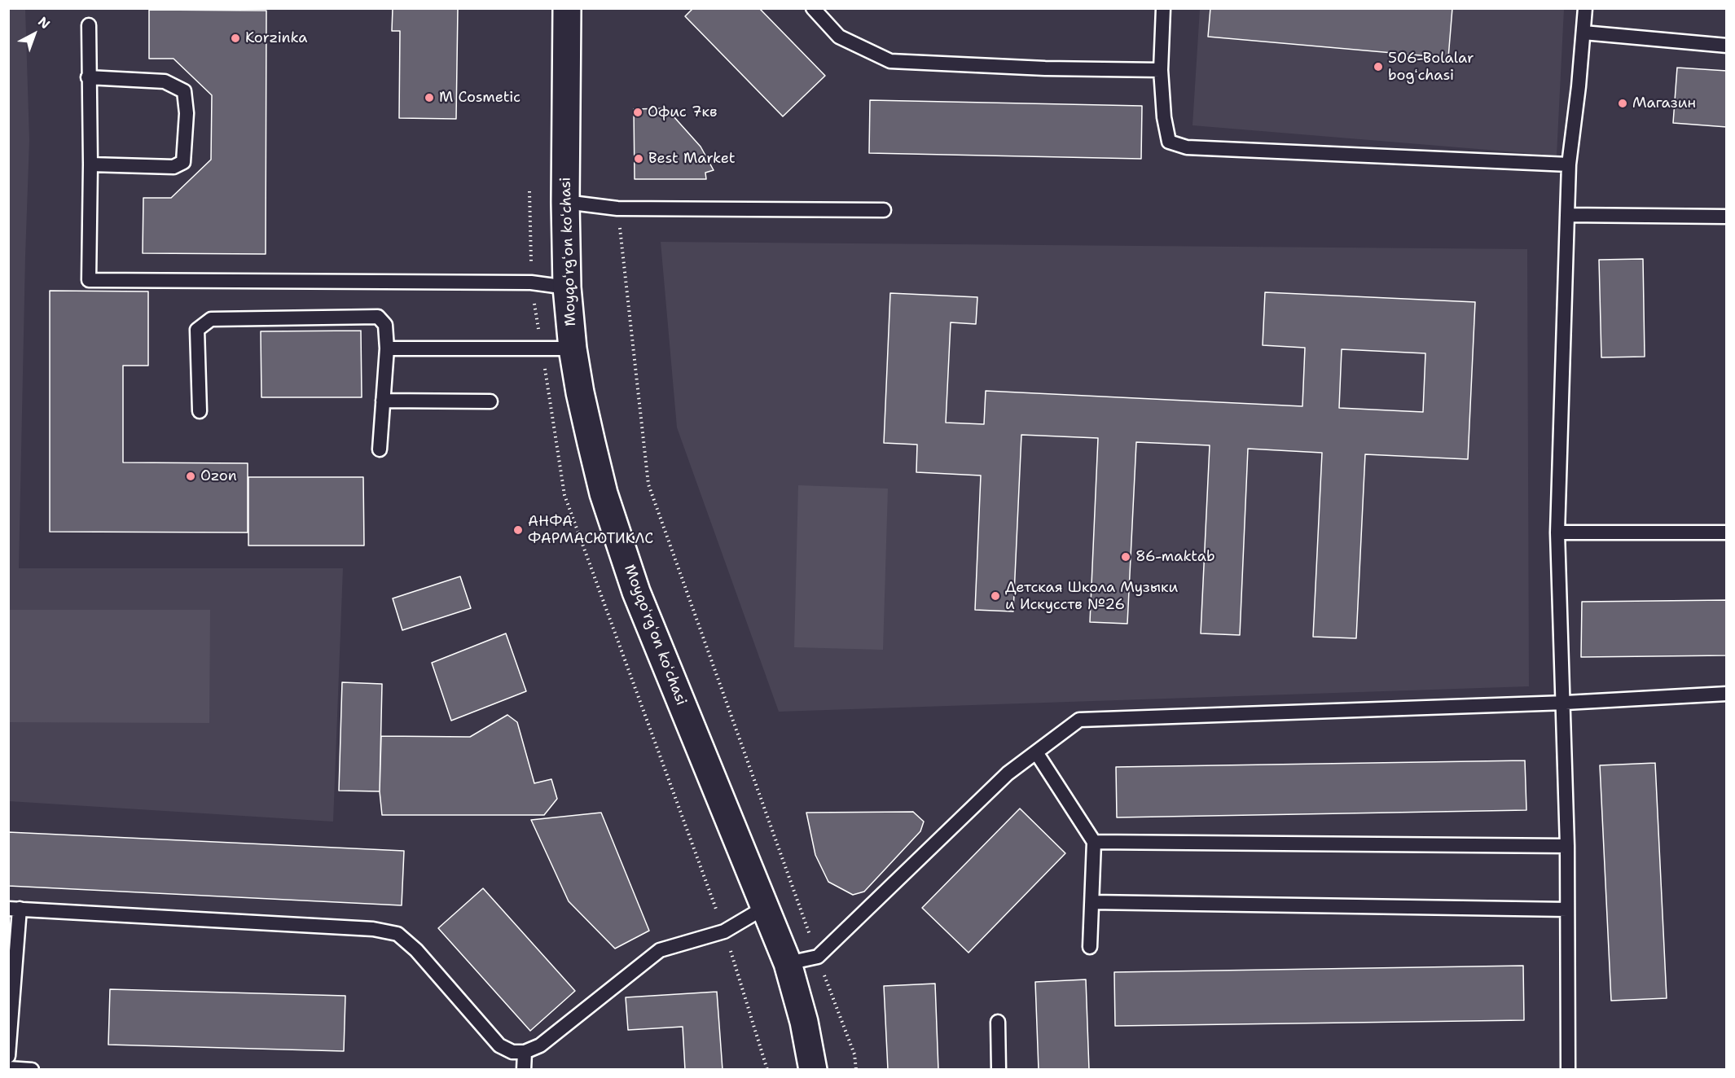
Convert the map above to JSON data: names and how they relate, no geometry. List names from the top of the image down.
{
  "streets": {
    "main road": ["Moyqoʻrgʻon koʻchasi"]
  },
  "places": [
    "Korzinka",
    "506-Bolalar bogʻchasi",
    "M Cosmetic",
    "Магазин",
    "Офис 7кв",
    "Best Market",
    "Ozon",
    "АНФА ФАРМАСЮТИКЛС",
    "86-maktab",
    "Детская Школа Музыки и Искусств №26"
  ],
  "north": "top right"
}
